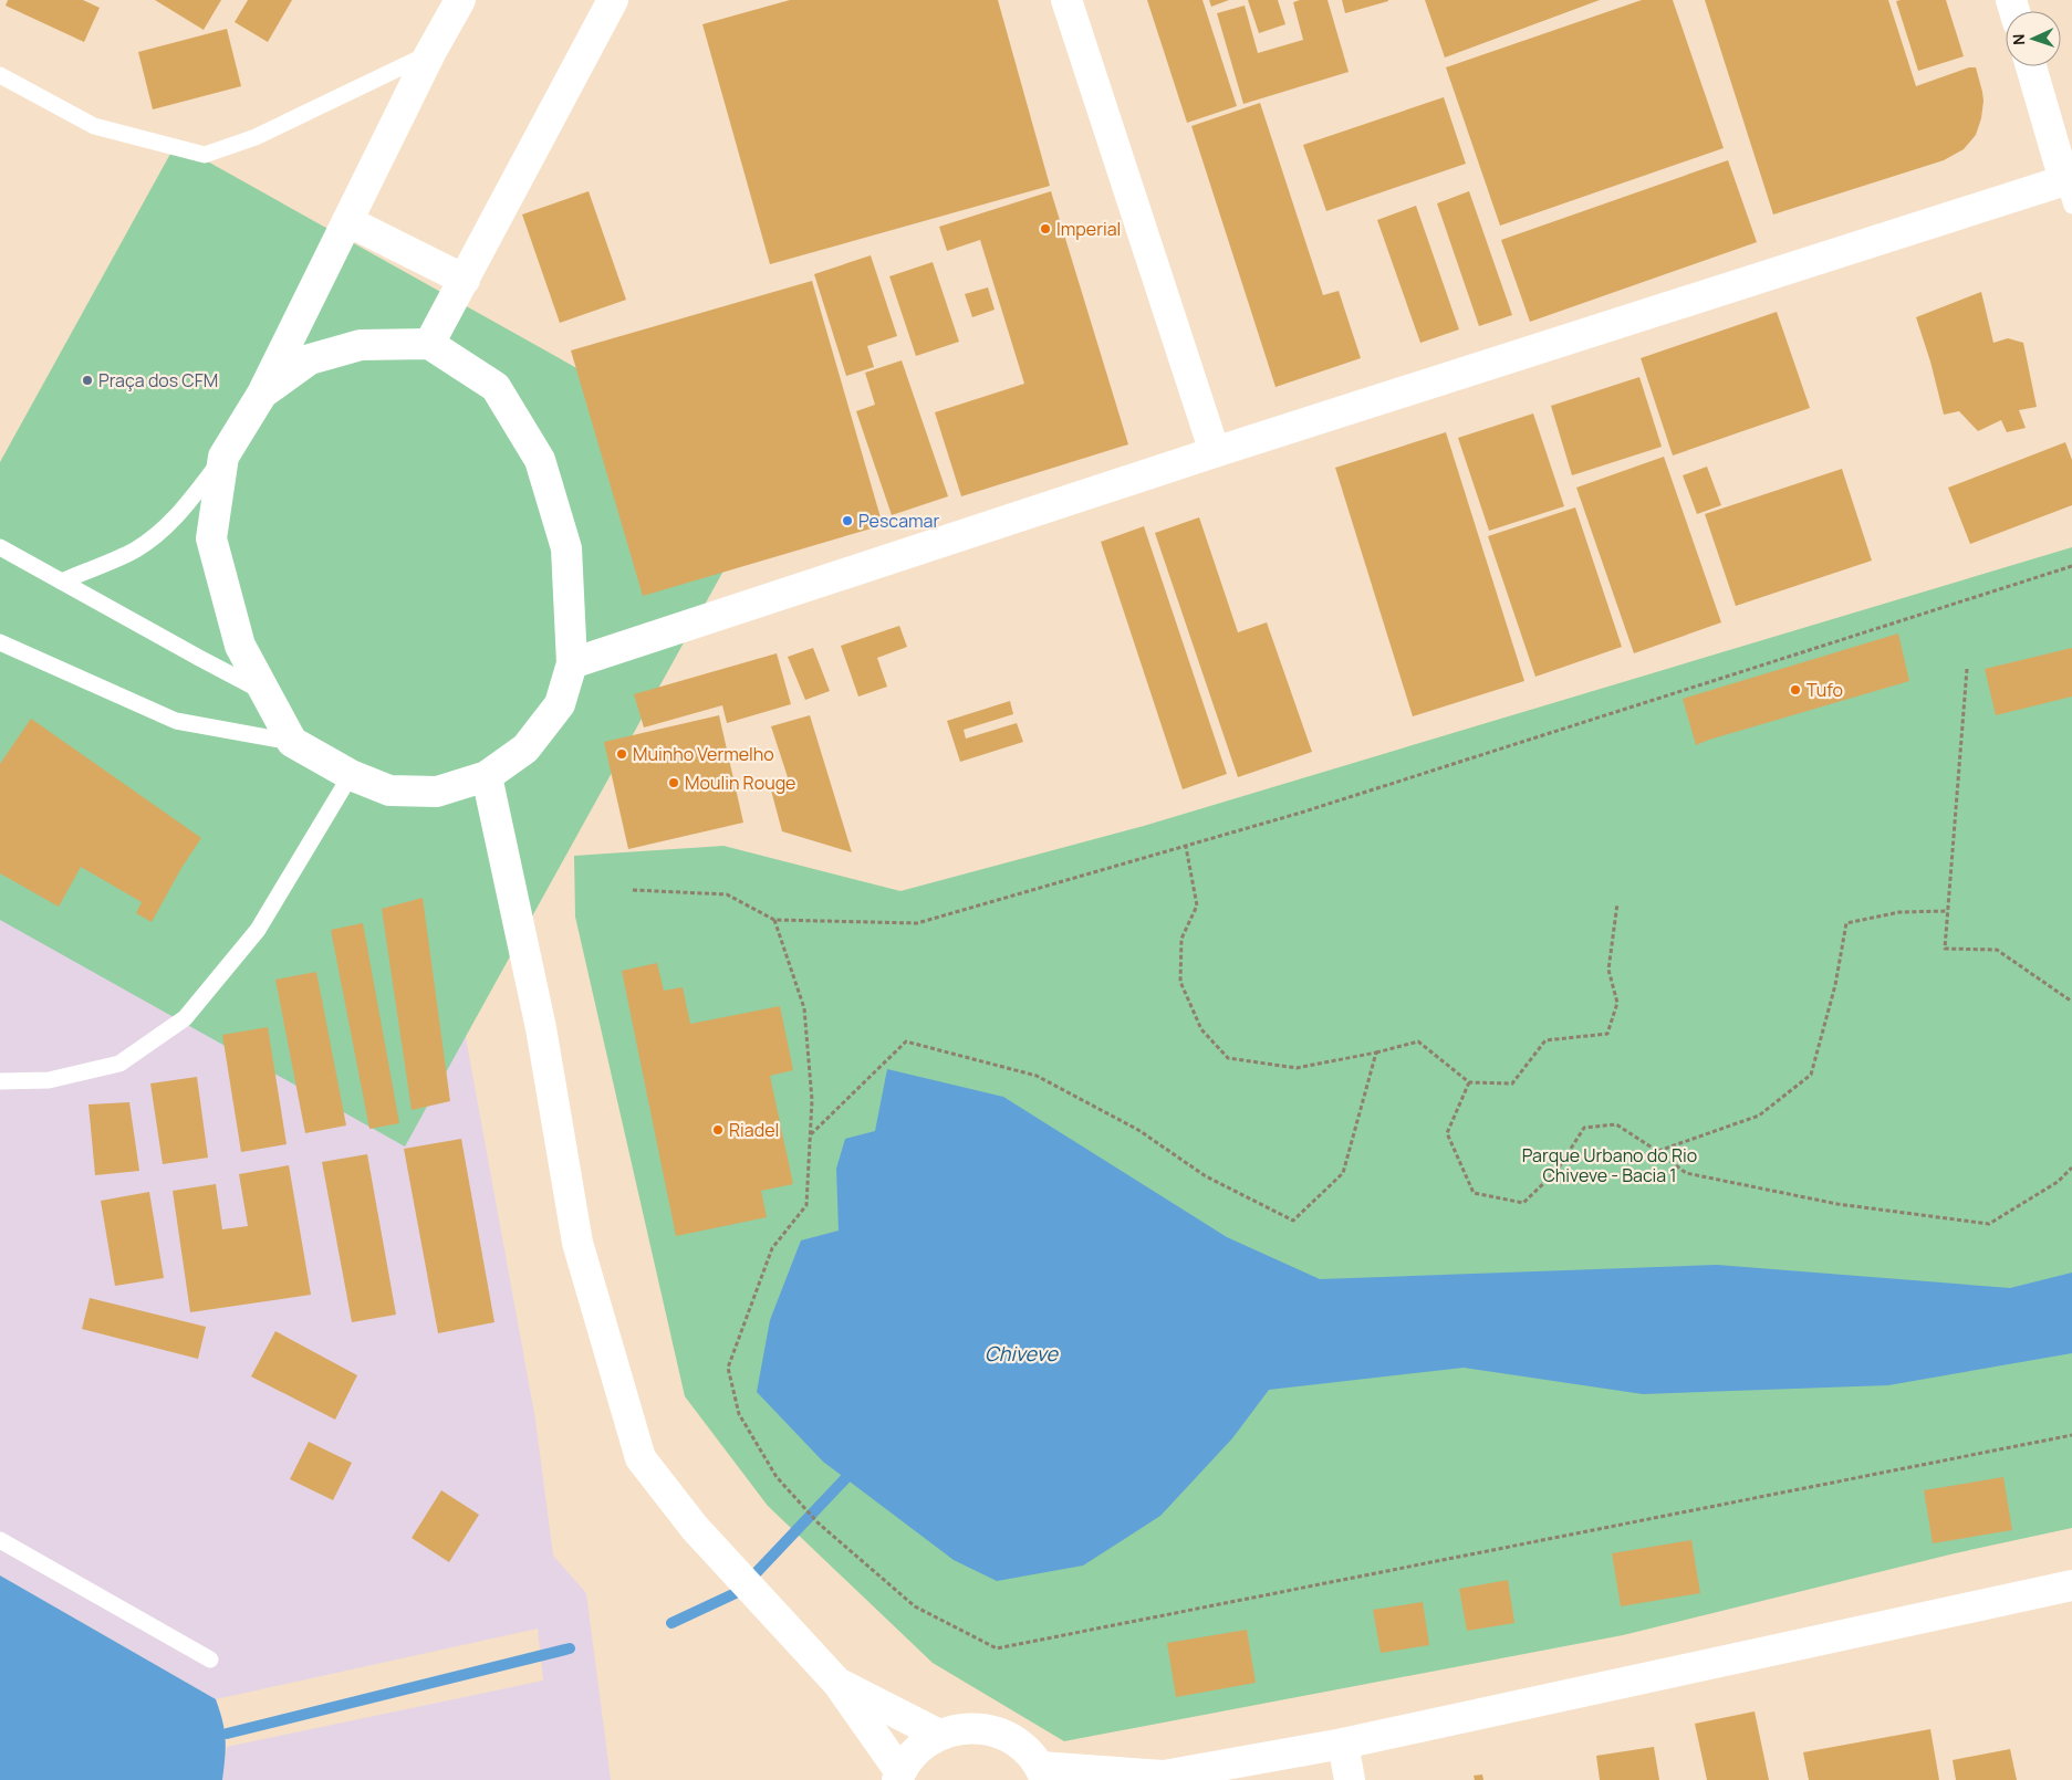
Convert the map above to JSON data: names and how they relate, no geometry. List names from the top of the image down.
{
  "water": ["Chiveve"],
  "parks": ["Parque Urbano do Rio Chiveve - Bacia 1"],
  "places": [
    "Imperial",
    "Praça dos CFM",
    "Pescamar",
    "Tufo",
    "Muinho Vermelho",
    "Moulin Rouge",
    "Riadel"
  ],
  "north": "left"
}
